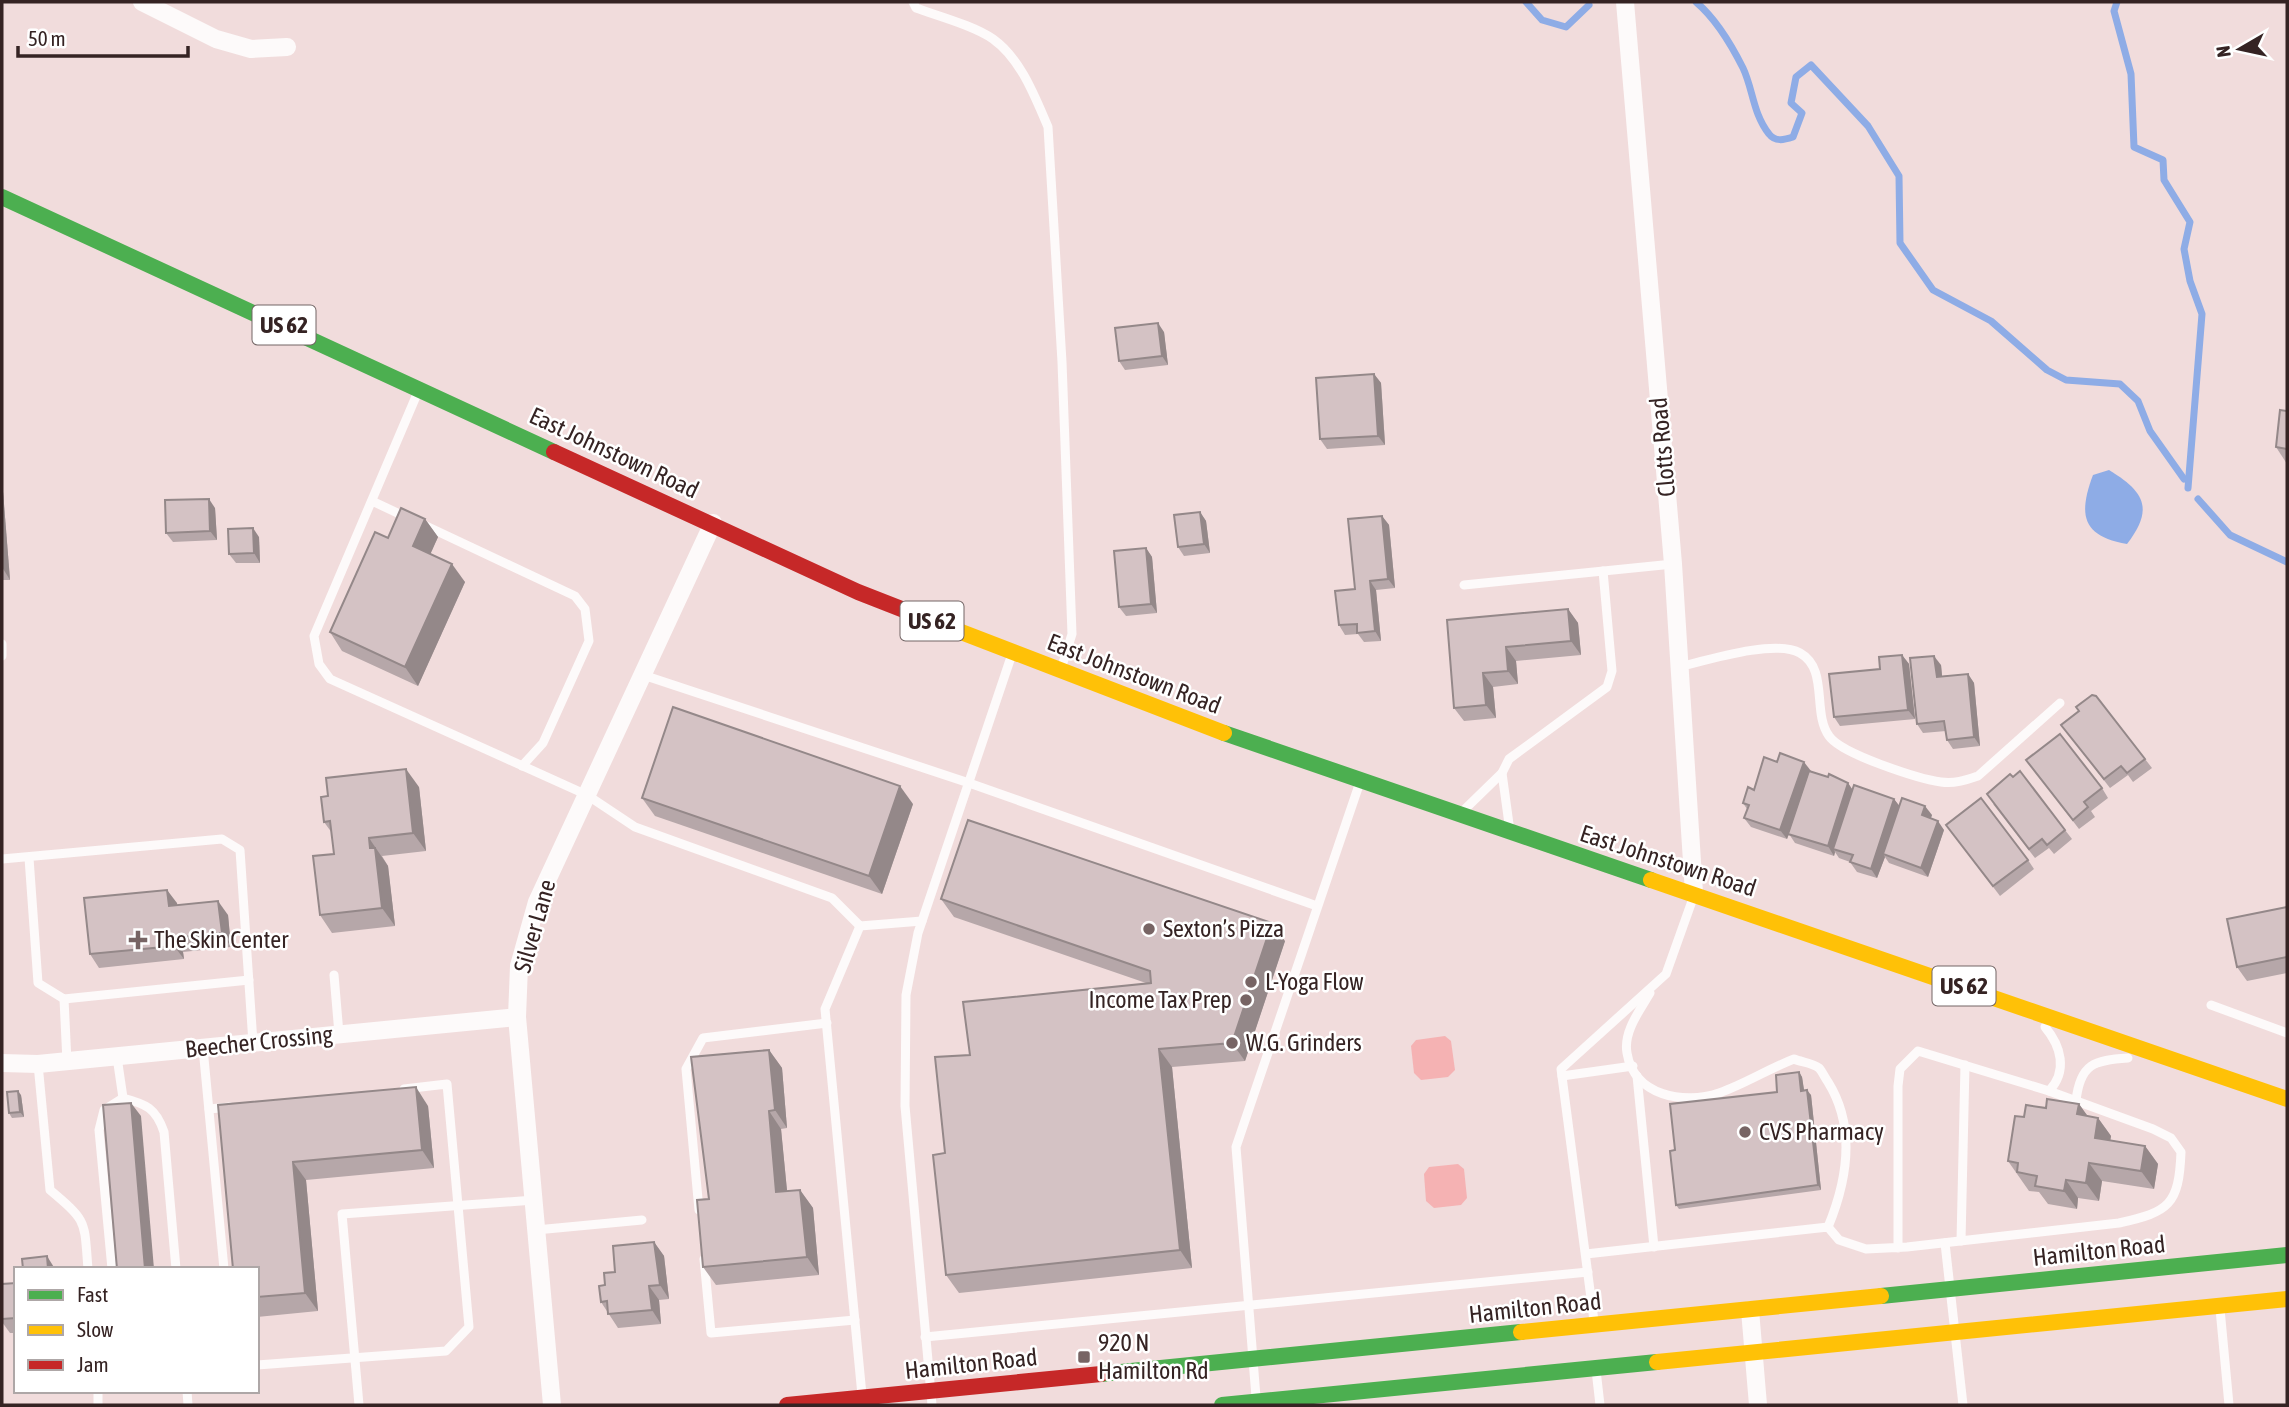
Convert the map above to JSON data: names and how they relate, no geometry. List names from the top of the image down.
{
  "streets": {
    "main road": ["US 62", "East Johnstown Road", "Hamilton Road"],
    "street": ["Clotts Road", "Silver Lane", "Beecher Crossing"]
  },
  "crossings": [
    ["Clotts Road", "East Johnstown Road"],
    ["East Johnstown Road", "Silver Lane"],
    ["Silver Lane", "Beecher Crossing"]
  ],
  "places": {
    "other": [
      "Sexton’s Pizza",
      "L-Yoga Flow",
      "Income Tax Prep",
      "W.G. Grinders",
      "CVS Pharmacy"
    ],
    "health": ["The Skin Center"],
    "transit": ["920 N Hamilton Rd"]
  },
  "legend": ["Fast", "Slow", "Jam"],
  "scale_bar": "50 m",
  "north": "left"
}
